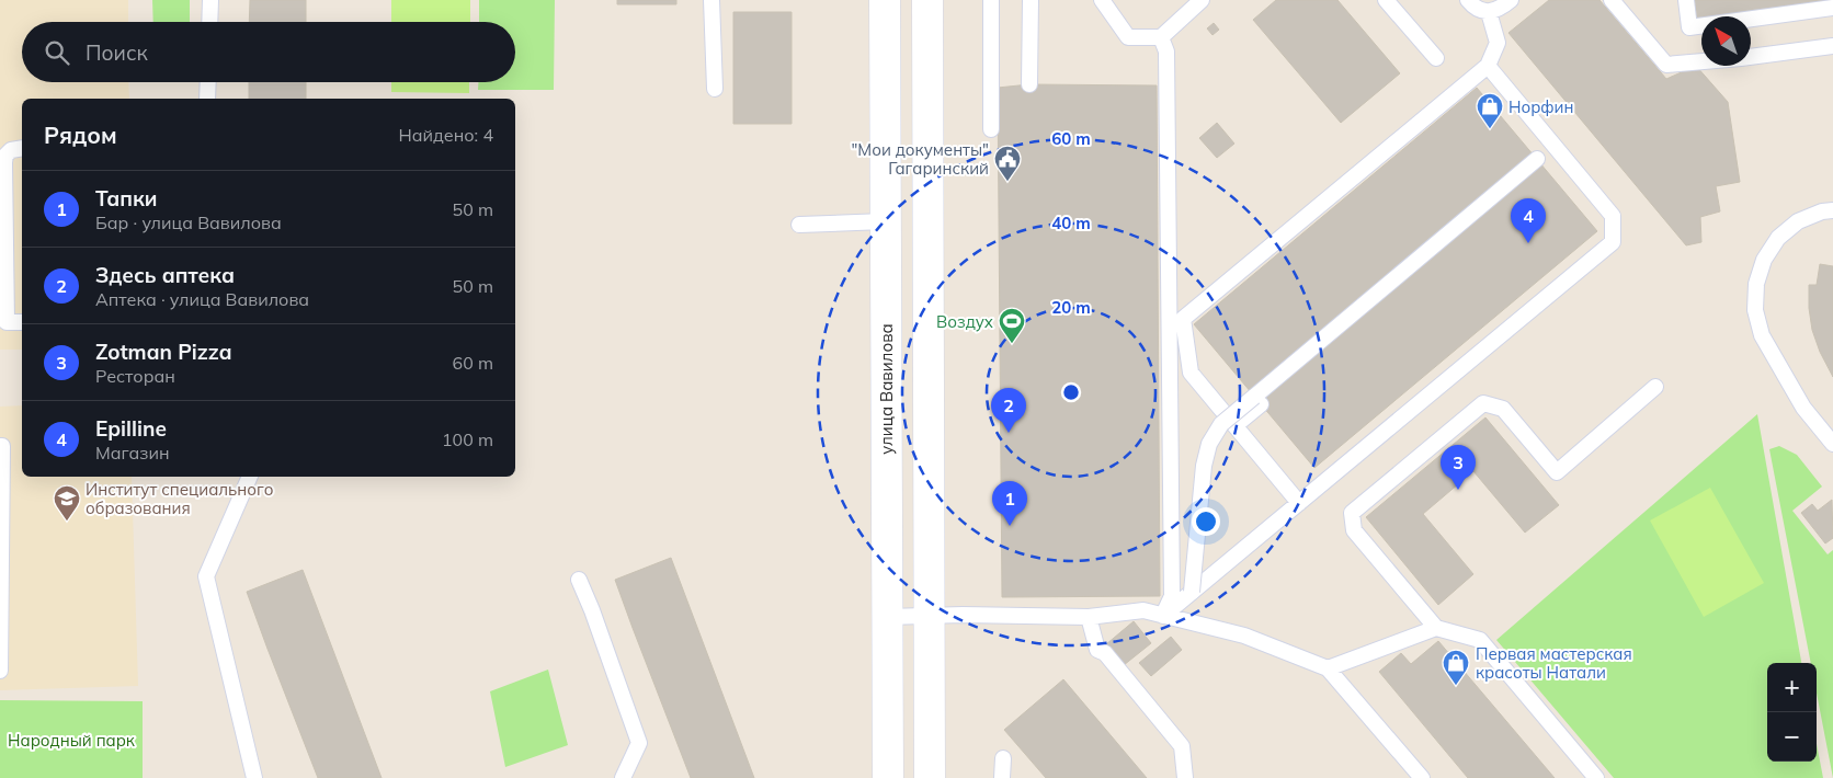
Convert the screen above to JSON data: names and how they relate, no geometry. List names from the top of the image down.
{
  "streets": {
    "street": ["улица Вавилова"]
  },
  "parks": ["Народный парк"],
  "places": {
    "shop": ["Норфин", "Первая мастерская красоты Натали"],
    "public building": ["\"Мои документы\" Гагаринский"],
    "sports": ["Воздух"],
    "school or university": ["Институт специального образования"]
  },
  "north": "top left",
  "page": {
    "search": "Поиск",
    "heading": ["Рядом", "Найдено: 4"],
    "list": [
      {
        "mark": "1",
        "name": "Тапки",
        "note": "Бар · улица Вавилова",
        "value": "50 m"
      },
      {
        "mark": "2",
        "name": "Здесь аптека",
        "note": "Аптека · улица Вавилова",
        "value": "50 m"
      },
      {
        "mark": "3",
        "name": "Zotman Pizza",
        "note": "Ресторан",
        "value": "60 m"
      },
      {
        "mark": "4",
        "name": "Epilline",
        "note": "Магазин",
        "value": "100 m"
      }
    ],
    "pins": [
      "4",
      "2",
      "3",
      "1"
    ],
    "map_buttons": ["+", "−"]
  },
  "rings": ["60 m", "40 m", "20 m"]
}
